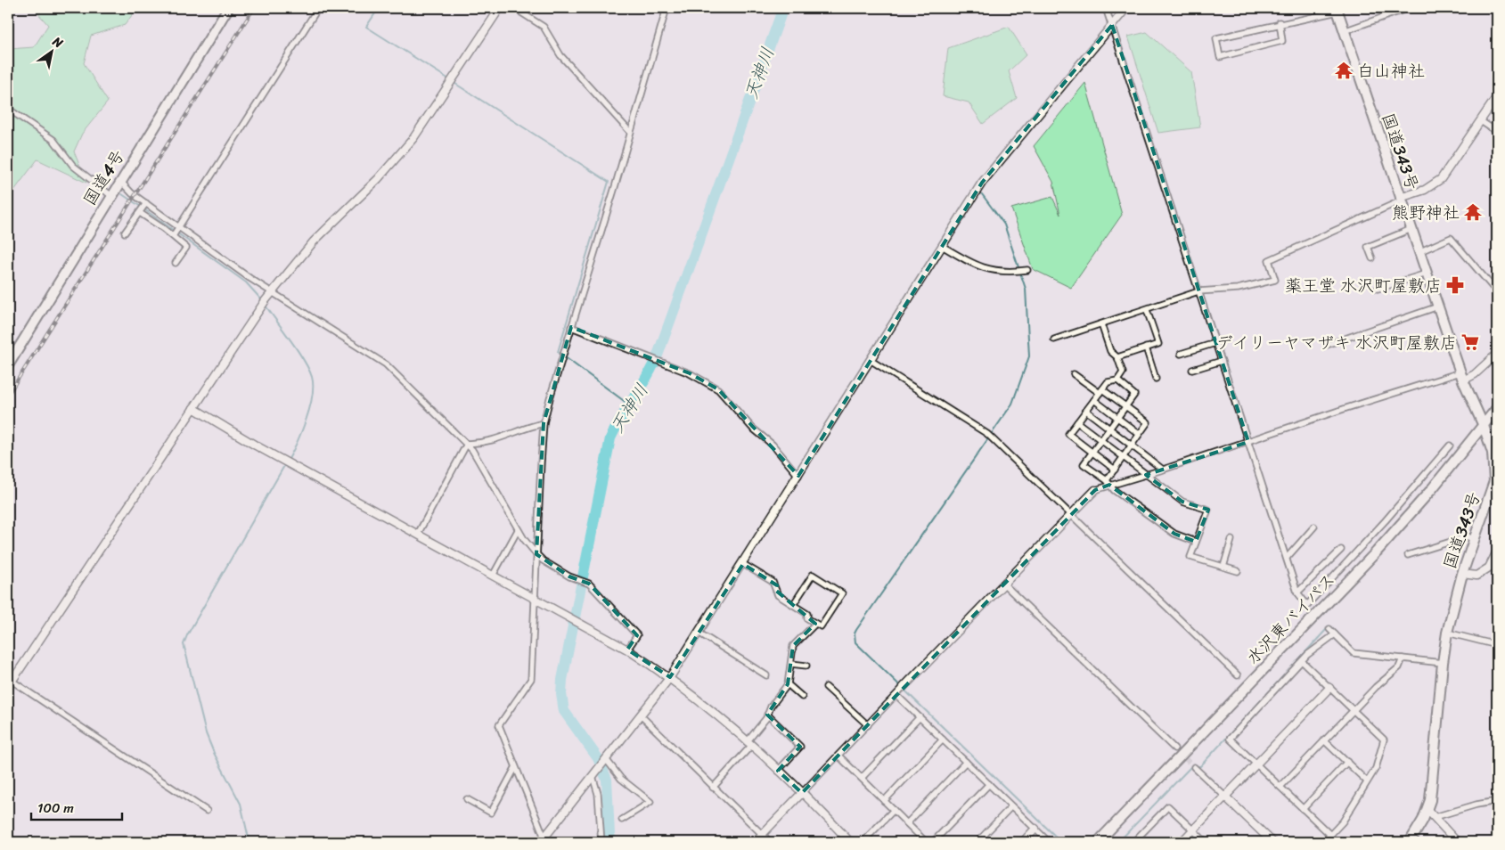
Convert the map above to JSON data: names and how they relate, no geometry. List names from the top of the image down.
{
  "streets": {
    "highway": ["国道343号", "国道4号", "水沢東バイパス"]
  },
  "crossings": [
    ["国道343号", "水沢東バイパス"]
  ],
  "water": ["天神川"],
  "places": {
    "temple": ["白山神社", "熊野神社"],
    "pharmacy": ["薬王堂 水沢町屋敷店"],
    "supermarket": ["デイリーヤマザキ 水沢町屋敷店"]
  },
  "scale_bar": "100 m",
  "north": "top right"
}
